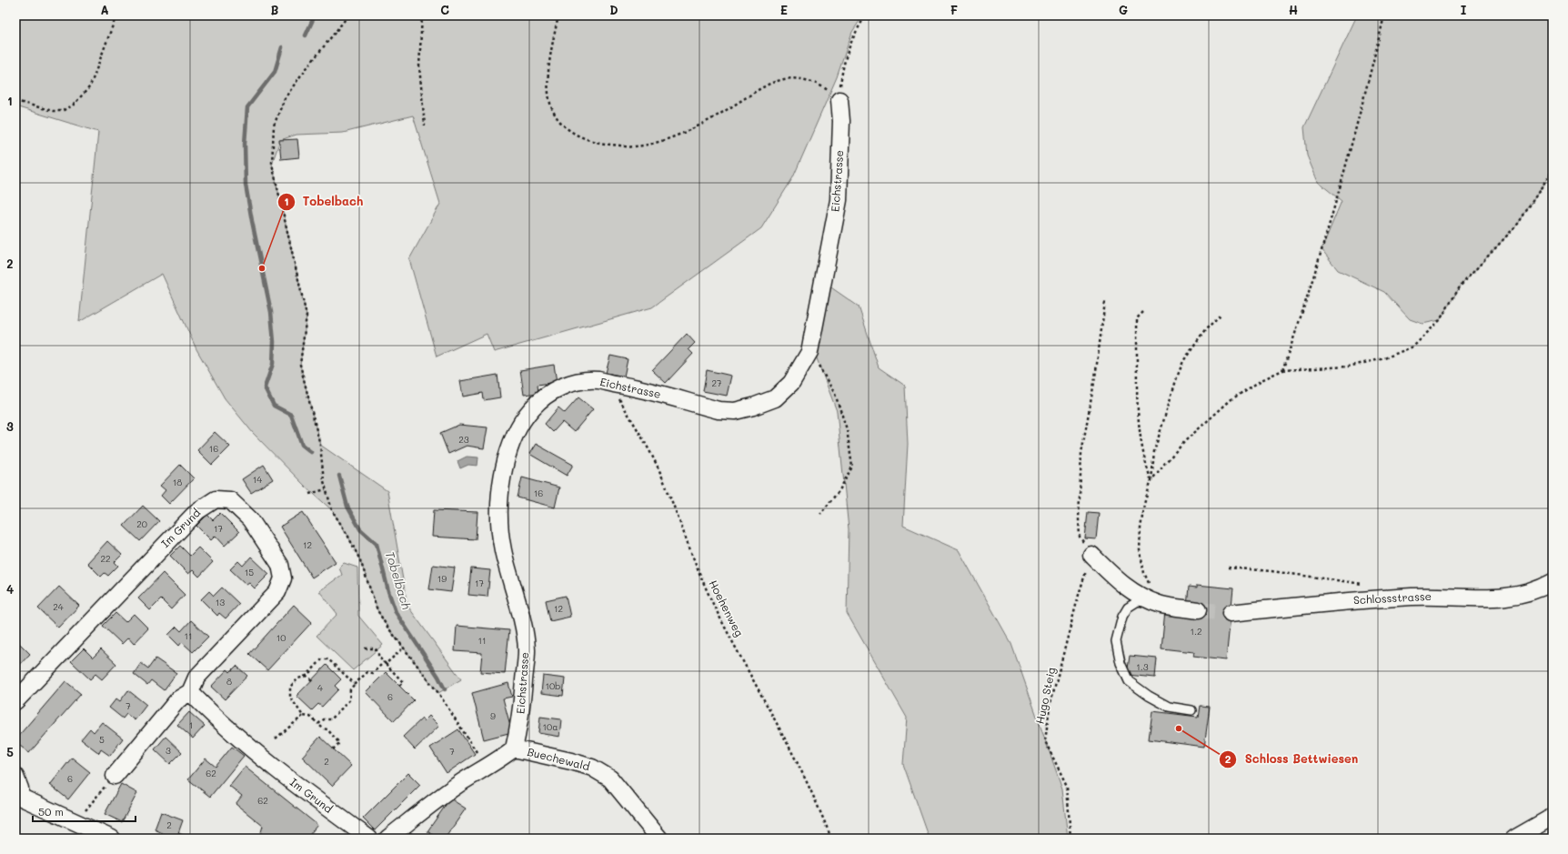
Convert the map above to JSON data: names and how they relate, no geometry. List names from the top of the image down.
{
  "streets": {
    "street": [
      "Eichstrasse",
      "Im Grund",
      "Schlossstrasse",
      "Buechewald"
    ],
    "path": ["Hoehenweg", "Hugo Steig"]
  },
  "crossings": [
    ["Eichstrasse", "Hoehenweg"],
    ["Eichstrasse", "Buechewald"]
  ],
  "water": ["Tobelbach"],
  "places": ["Tobelbach", "Schloss Bettwiesen"],
  "house_numbers": [
    "27",
    "23",
    "16",
    "14",
    "18",
    "16",
    "20",
    "17",
    "12",
    "22",
    "15",
    "19",
    "17",
    "13",
    "24",
    "12",
    "1.2",
    "11",
    "10",
    "11",
    "1.3",
    "8",
    "10b",
    "4",
    "6",
    "7",
    "9",
    "1",
    "10a",
    "5",
    "3",
    "7",
    "2",
    "62",
    "6",
    "62",
    "2"
  ],
  "scale_bar": "50 m",
  "grid": {
    "columns": [
      "A",
      "B",
      "C",
      "D",
      "E",
      "F",
      "G",
      "H",
      "I"
    ],
    "rows": [
      "1",
      "2",
      "3",
      "4",
      "5"
    ]
  }
}
